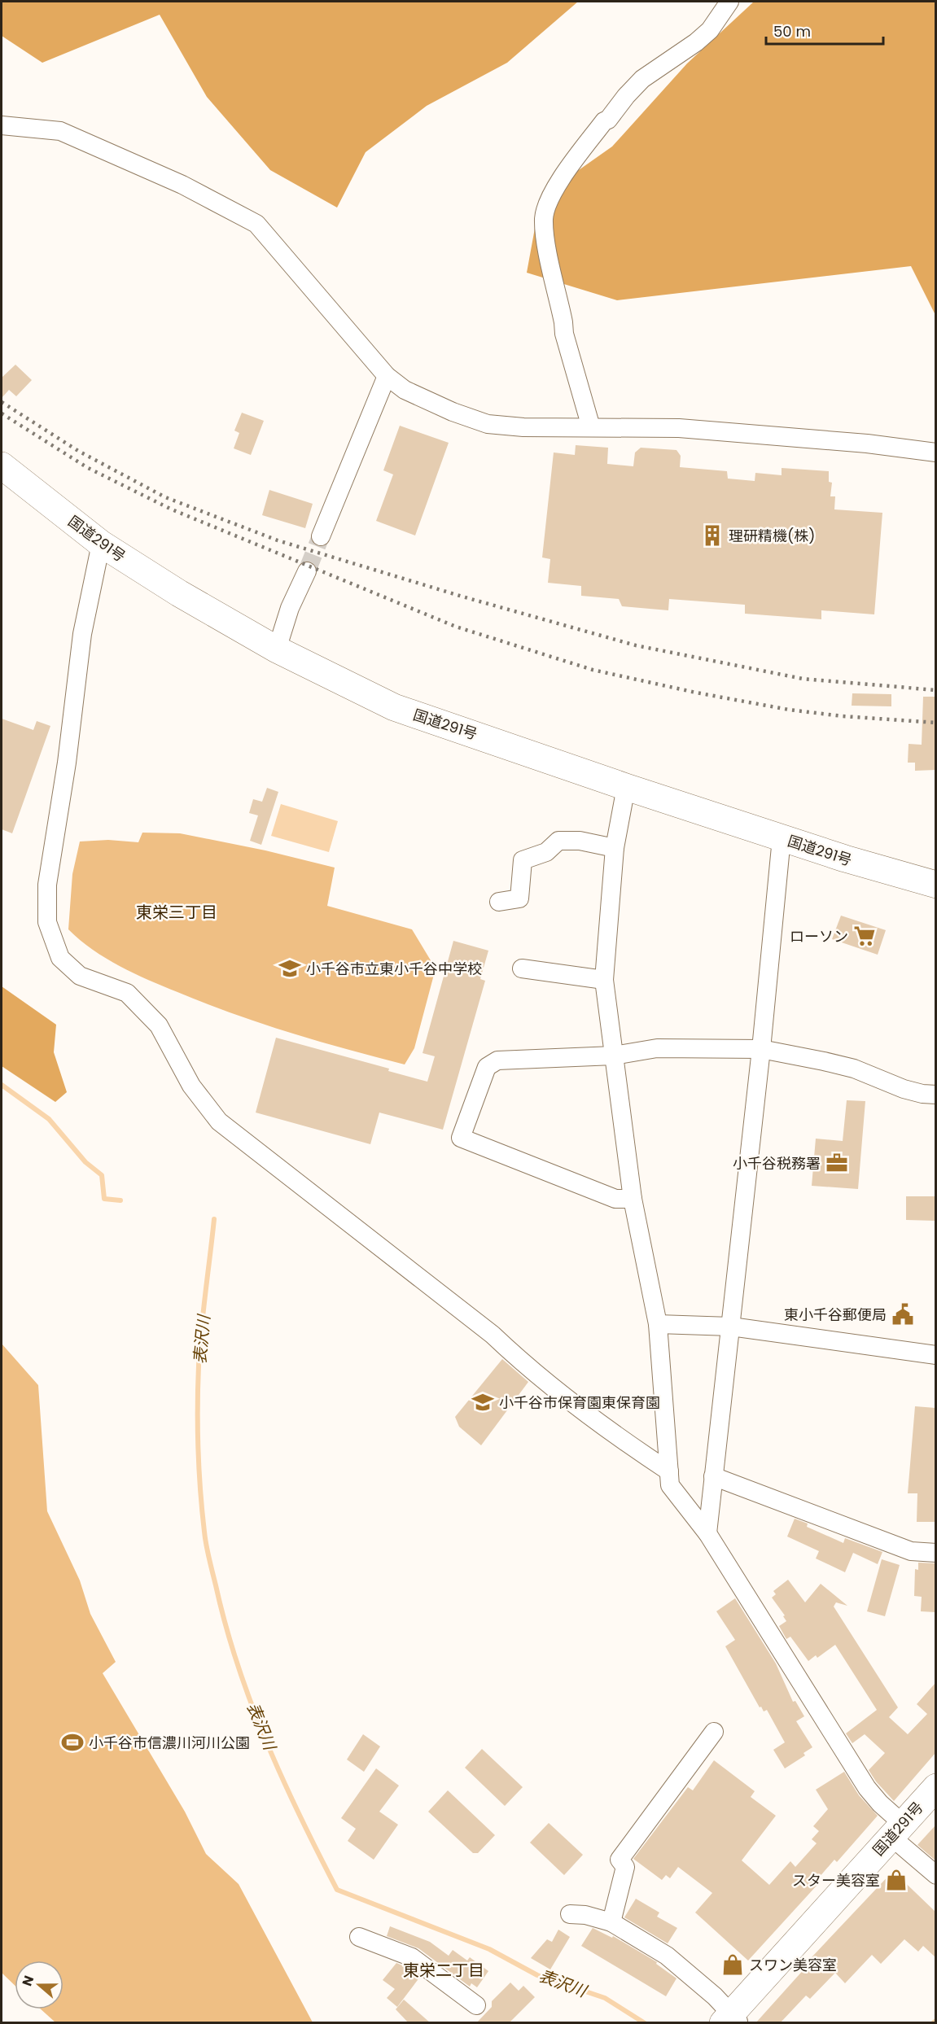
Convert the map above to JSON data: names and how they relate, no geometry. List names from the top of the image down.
{
  "streets": {
    "highway": ["国道291号"]
  },
  "districts": ["東栄三丁目", "東栄二丁目"],
  "water": ["表沢川"],
  "places": {
    "building": ["理研精機(株)"],
    "supermarket": ["ローソン"],
    "school or university": ["小千谷市立東小千谷中学校", "小千谷市保育園東保育園"],
    "office": ["小千谷税務署"],
    "public building": ["東小千谷郵便局"],
    "sports": ["小千谷市信濃川河川公園"],
    "shop": ["スター美容室", "スワン美容室"]
  },
  "scale_bar": "50 m",
  "north": "left"
}
